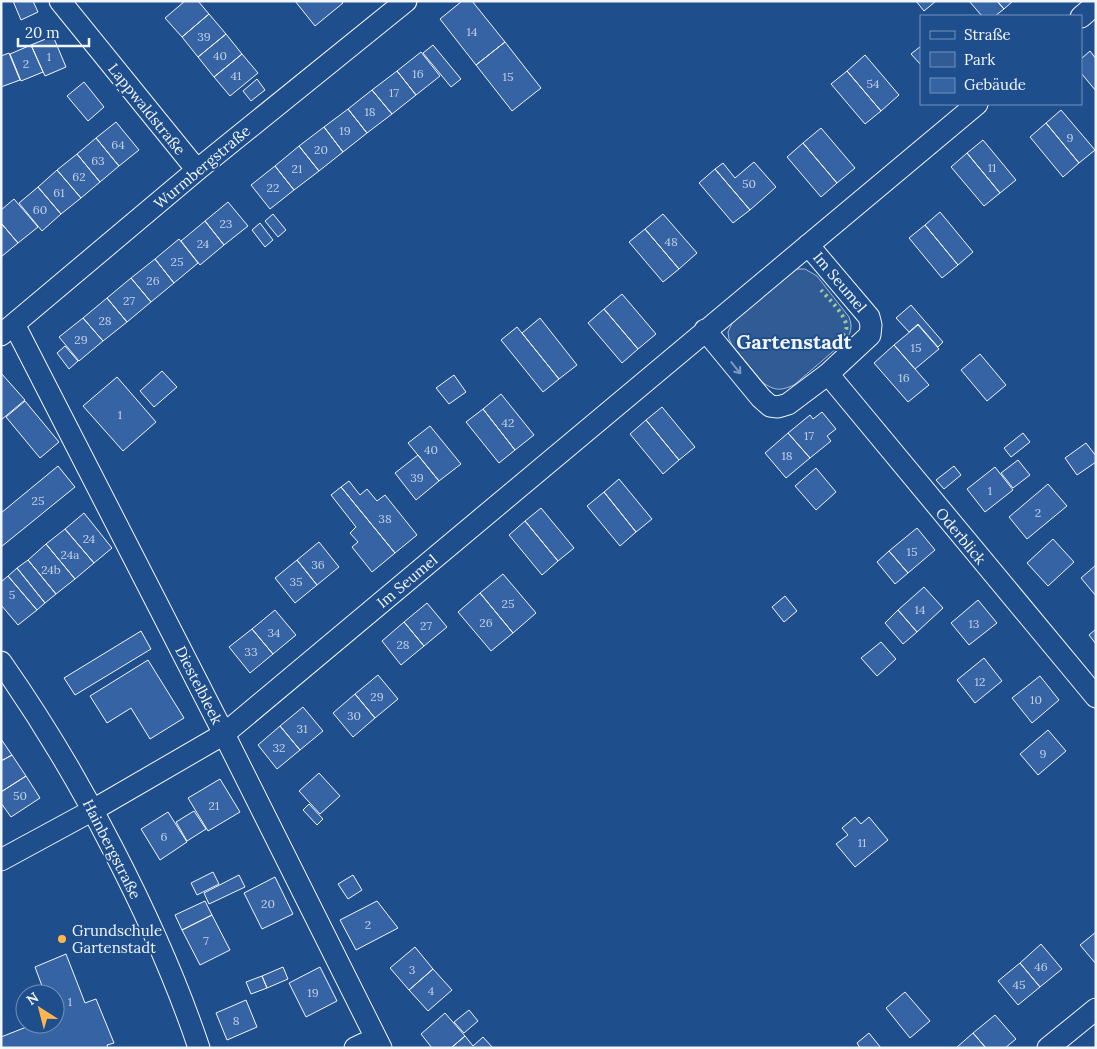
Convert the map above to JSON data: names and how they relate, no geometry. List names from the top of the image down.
{
  "streets": {
    "street": [
      "Lappwaldstraße",
      "Wurmbergstraße",
      "Im Seumel",
      "Oderblick",
      "Diestelbleek",
      "Hainbergstraße"
    ]
  },
  "crossings": [
    ["Lappwaldstraße", "Wurmbergstraße"],
    ["Wurmbergstraße", "Diestelbleek"],
    ["Im Seumel", "Oderblick"],
    ["Im Seumel", "Diestelbleek"],
    ["Im Seumel", "Hainbergstraße"]
  ],
  "districts": ["Gartenstadt"],
  "places": ["Grundschule Gartenstadt"],
  "house_numbers": [
    "14",
    "39",
    "40",
    "1",
    "2",
    "16",
    "41",
    "15",
    "54",
    "17",
    "18",
    "19",
    "9",
    "64",
    "20",
    "63",
    "11",
    "21",
    "62",
    "50",
    "22",
    "61",
    "60",
    "23",
    "48",
    "24",
    "25",
    "26",
    "27",
    "28",
    "29",
    "15",
    "16",
    "1",
    "42",
    "17",
    "40",
    "18",
    "39",
    "1",
    "25",
    "2",
    "38",
    "24",
    "15",
    "24a",
    "36",
    "24b",
    "35",
    "5",
    "25",
    "14",
    "26",
    "13",
    "27",
    "34",
    "28",
    "33",
    "12",
    "29",
    "10",
    "30",
    "31",
    "32",
    "9",
    "50",
    "21",
    "6",
    "11",
    "20",
    "2",
    "7",
    "46",
    "3",
    "45",
    "4",
    "19",
    "1",
    "8"
  ],
  "legend": ["Straße", "Park", "Gebäude"],
  "scale_bar": "20 m",
  "north": "top left"
}
